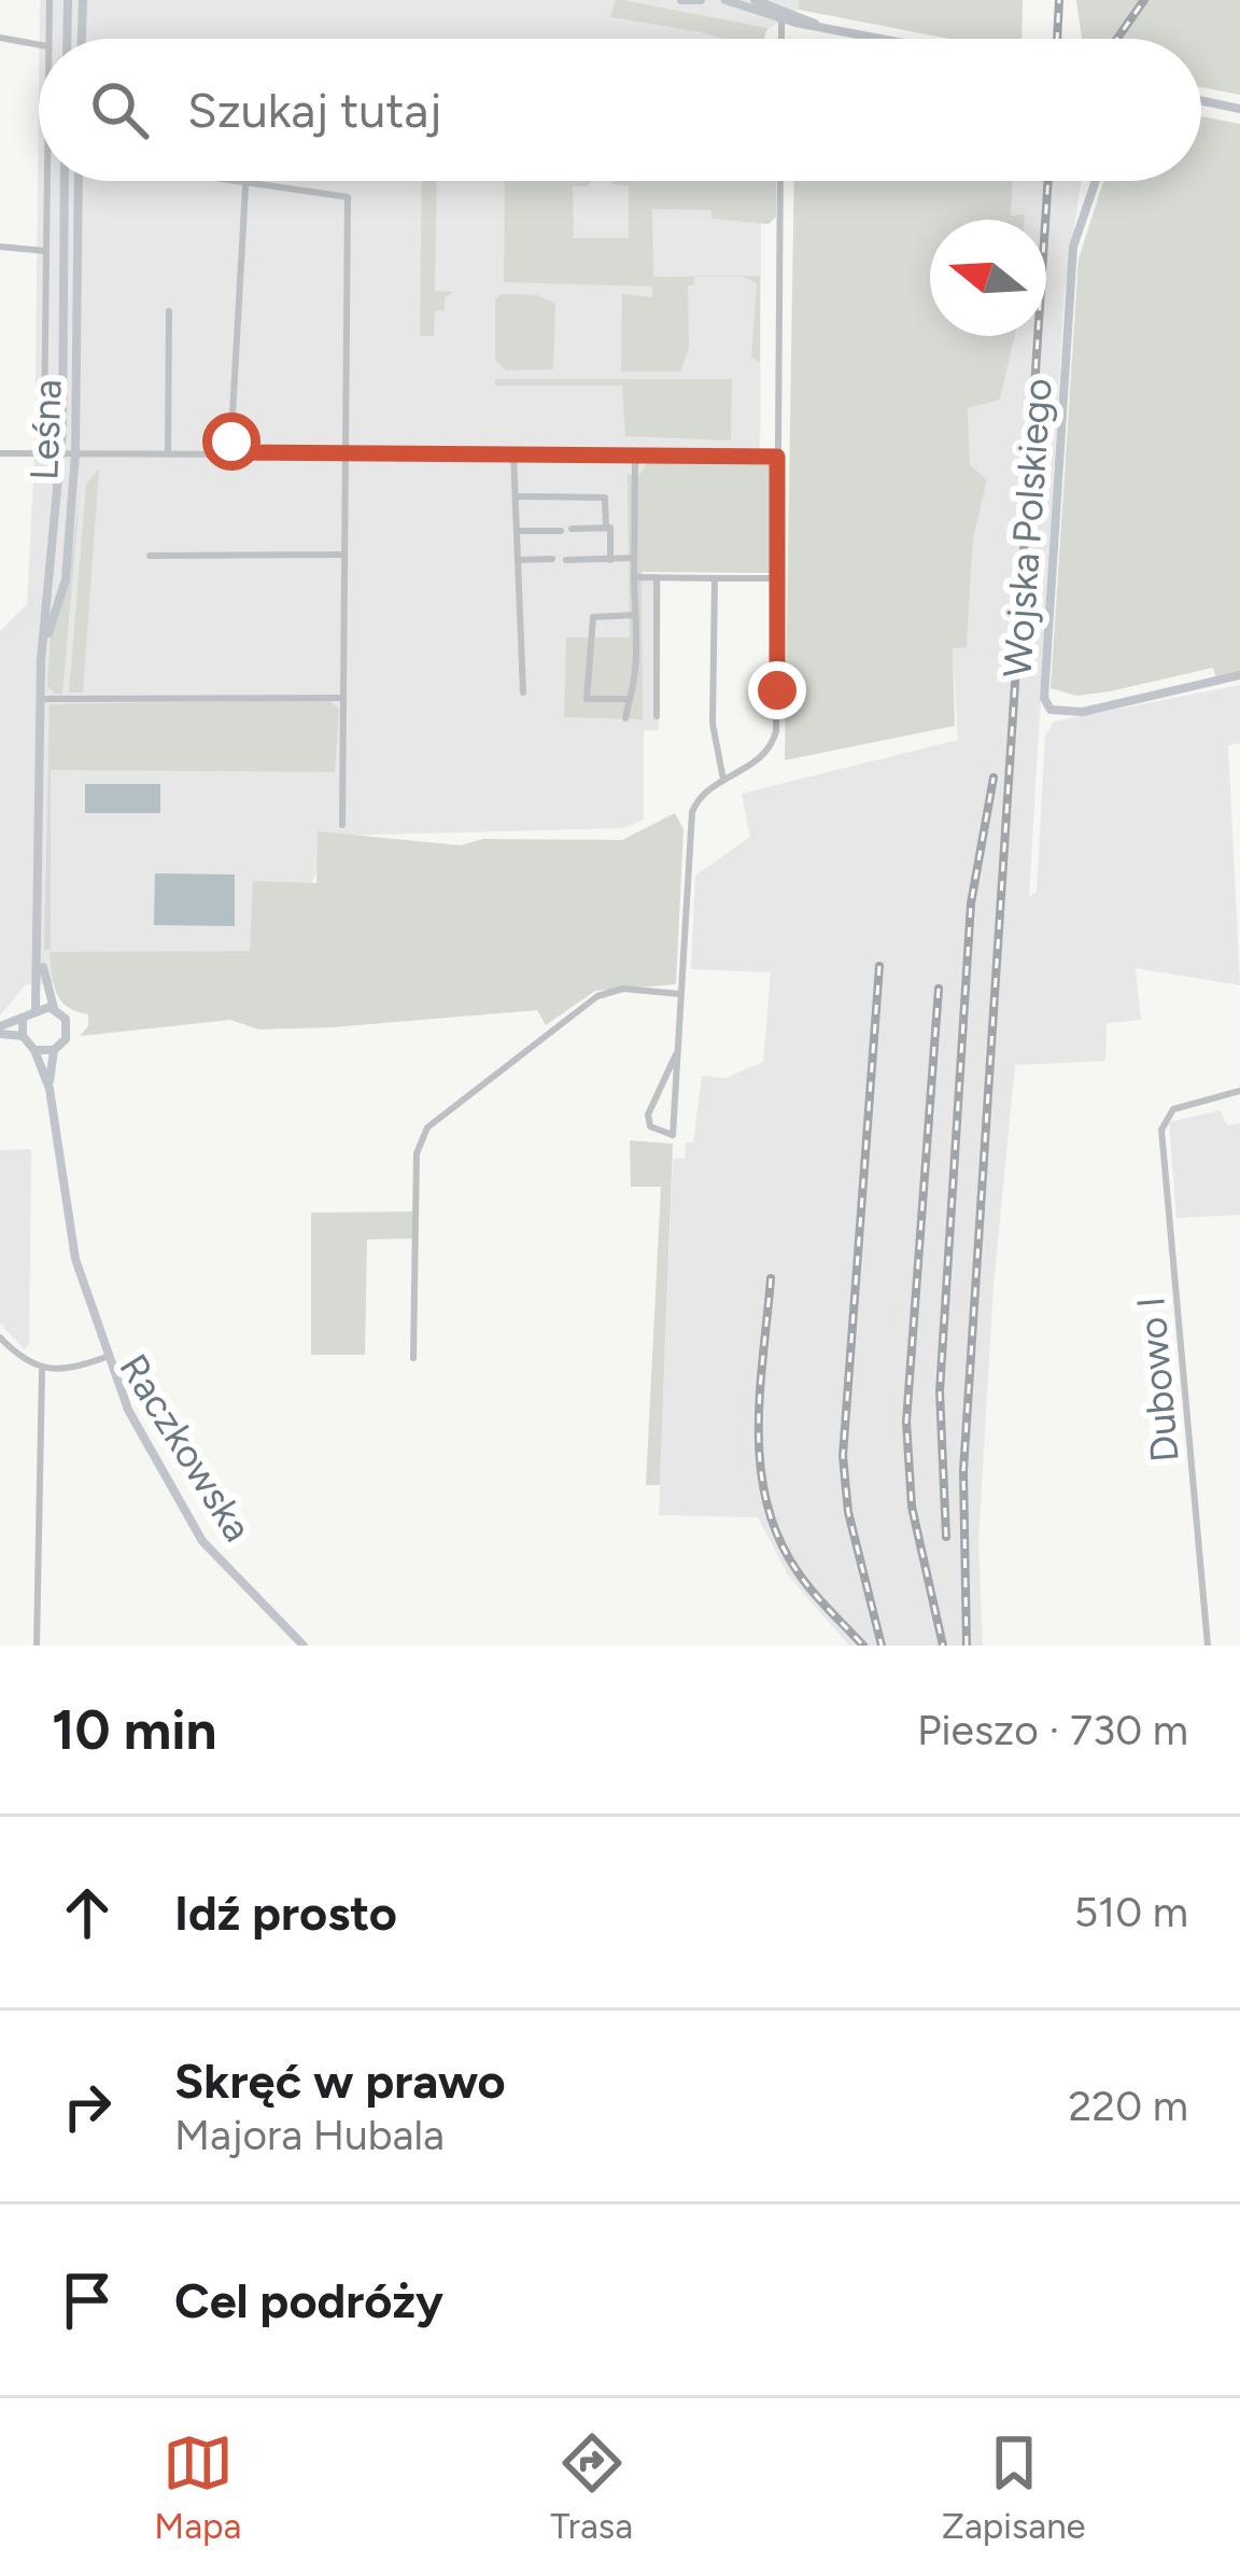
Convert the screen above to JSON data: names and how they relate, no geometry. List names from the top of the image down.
{
  "streets": {
    "main road": ["Leśna", "Wojska Polskiego", "Raczkowska"],
    "street": ["Dubowo I"]
  },
  "north": "left",
  "page": {
    "search": "Szukaj tutaj",
    "heading": ["10 min", "Pieszo · 730 m"],
    "list": [
      ["Idź prosto", "510 m"],
      ["Skręć w prawo", "Majora Hubala", "220 m"],
      "Cel podróży"
    ],
    "nav": ["Mapa", "Trasa", "Zapisane"]
  }
}
